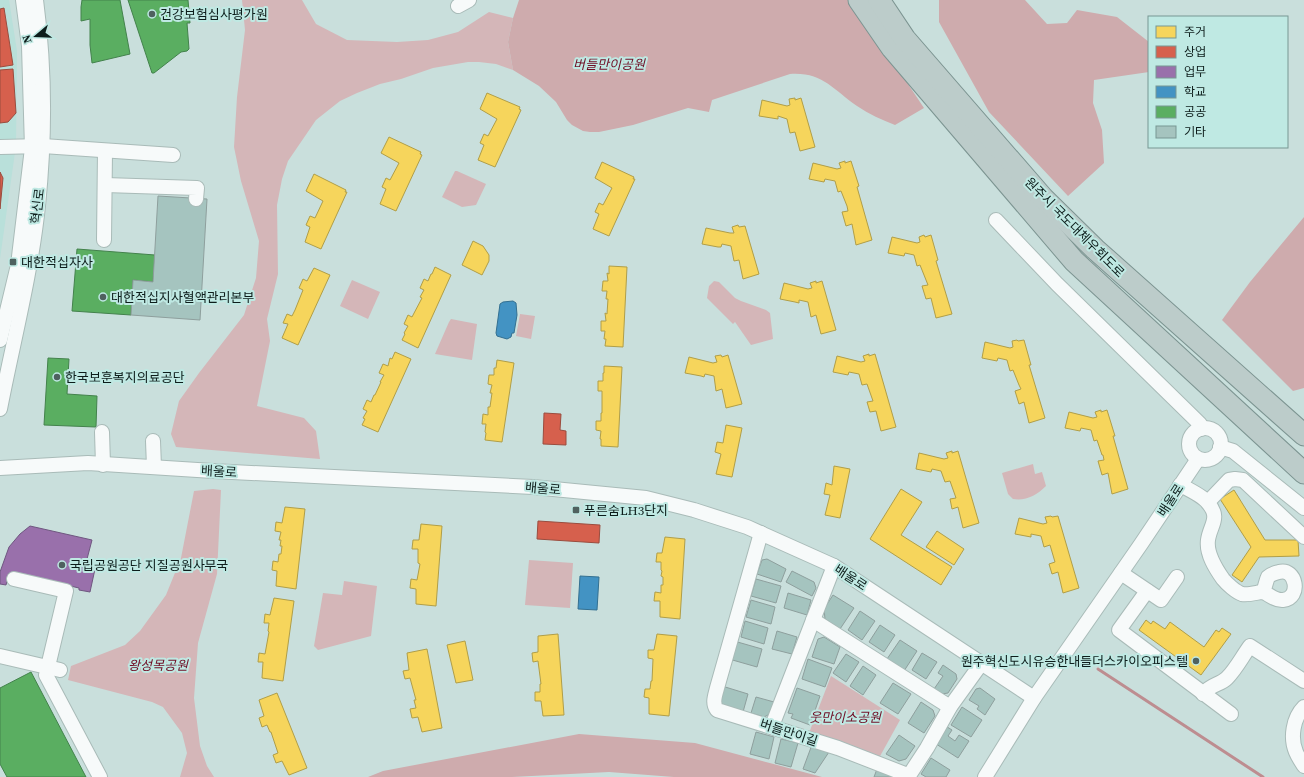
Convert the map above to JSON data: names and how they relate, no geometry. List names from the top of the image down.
{
  "streets": {
    "highway": ["원주시 국도대체우회도로"],
    "street": ["혁신로", "배울로", "버들만이길"]
  },
  "crossings": [
    ["배울로", "버들만이길"]
  ],
  "parks": ["버들만이공원", "왕성목공원", "웃만이소공원"],
  "places": {
    "other": [
      "건강보험심사평가원",
      "대한적십지사혈액관리본부",
      "한국보훈복지의료공단",
      "국립공원공단 지질공원사무국",
      "원주혁신도시유승한내들더스카이오피스텔"
    ],
    "transit": ["대한적십자사", "푸른숨LH3단지"]
  },
  "legend": [
    "주거",
    "상업",
    "업무",
    "학교",
    "공공",
    "기타"
  ],
  "north": "left"
}
